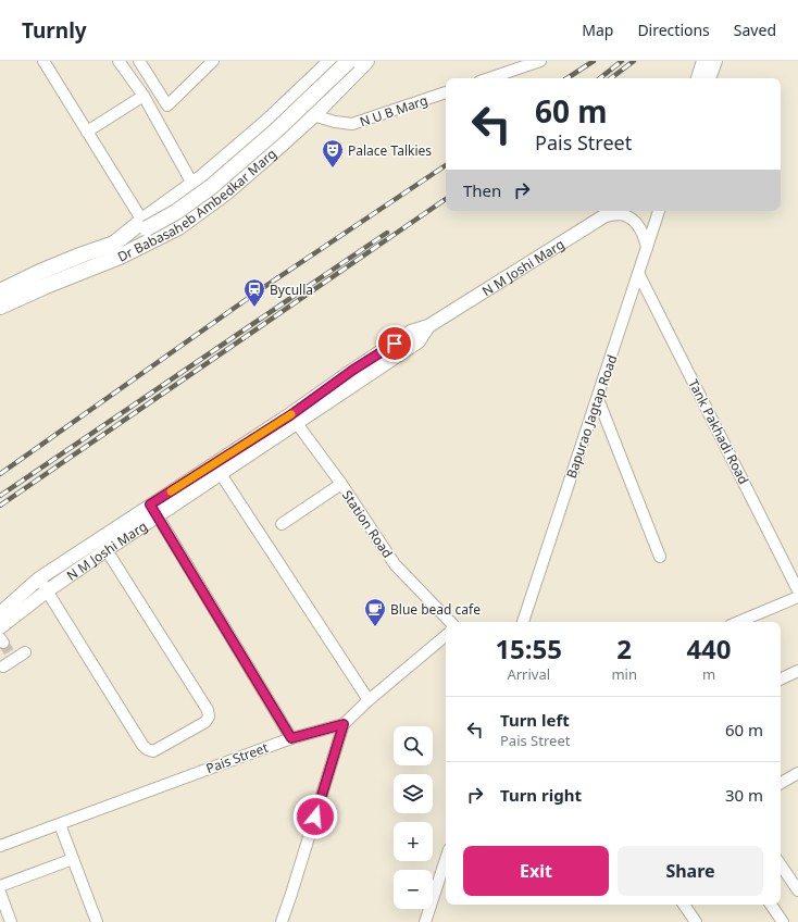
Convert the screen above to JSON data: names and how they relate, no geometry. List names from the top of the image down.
{
  "streets": {
    "highway": ["Dr Babasaheb Ambedkar Marg"],
    "main road": ["N M Joshi Marg"],
    "street": [
      "N U B Marg",
      "Bapurao Jagtap Road",
      "Tank Pakhadi Road",
      "Station Road",
      "Pais Street"
    ]
  },
  "crossings": [
    ["N U B Marg", "Dr Babasaheb Ambedkar Marg"],
    ["N M Joshi Marg", "Station Road"],
    ["Bapurao Jagtap Road", "Tank Pakhadi Road"]
  ],
  "places": {
    "theatre": ["Palace Talkies"],
    "station": ["Byculla"],
    "cafe": ["Blue bead cafe"]
  },
  "page": {
    "header": "Turnly",
    "nav": ["Map", "Directions", "Saved"],
    "turn": ["60 m", "Pais Street"],
    "then": "Then",
    "eta": [
      "15:55",
      "Arrival",
      "2",
      "min",
      "440",
      "m"
    ],
    "list": [
      {
        "name": "Turn left",
        "note": "Pais Street",
        "value": "60 m"
      },
      {
        "name": "Turn right",
        "value": "30 m"
      }
    ],
    "map_buttons": ["+", "−"],
    "buttons": ["Exit", "Share"]
  }
}
